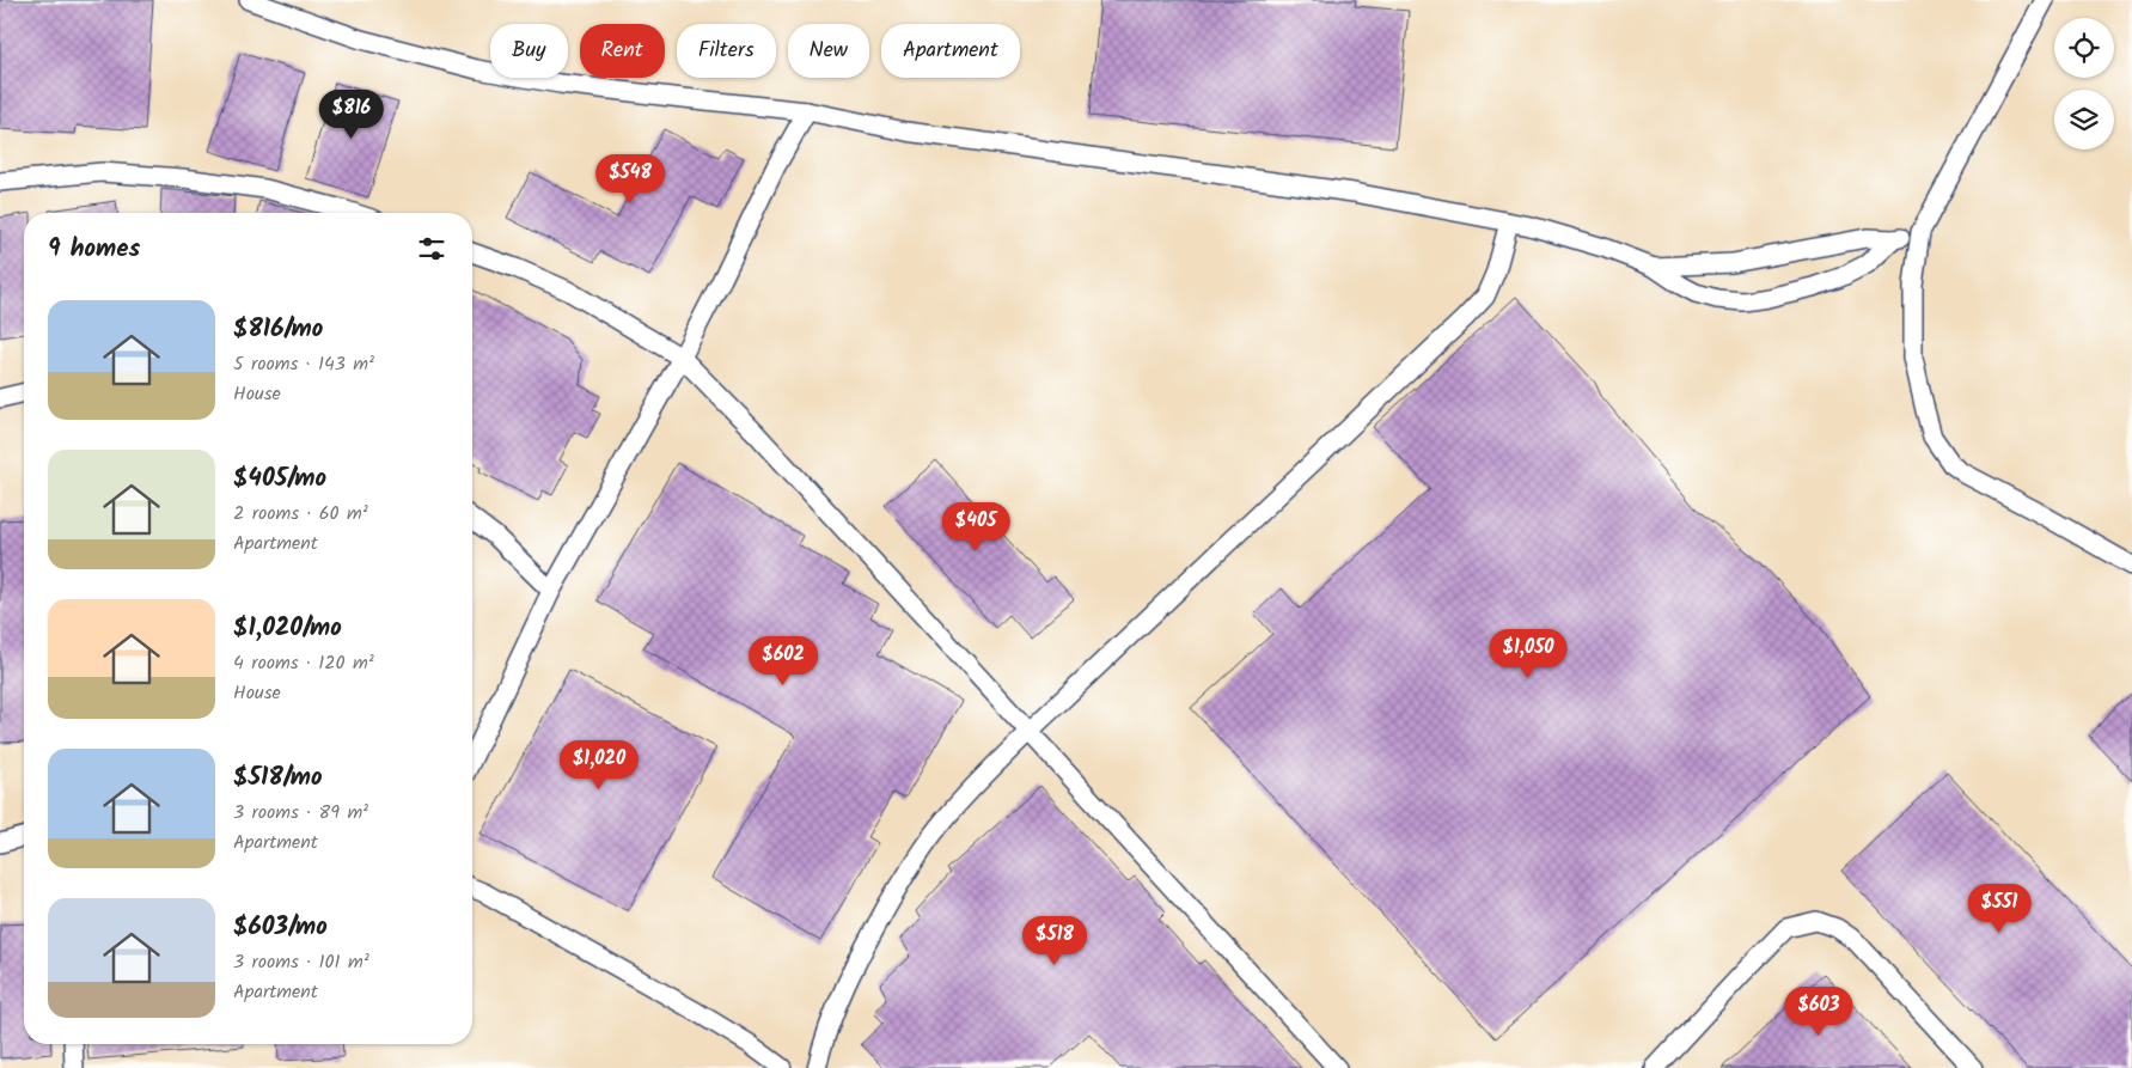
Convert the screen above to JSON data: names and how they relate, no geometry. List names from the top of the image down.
{
  "page": {
    "chip": [
      "Buy",
      "Rent",
      "Filters",
      "New",
      "Apartment"
    ],
    "price": [
      "$816",
      "$548",
      "$405",
      "$1,050",
      "$602",
      "$1,020",
      "$551",
      "$518",
      "$603"
    ],
    "heading": "9 homes",
    "list": [
      {
        "name": "$816/mo",
        "note": "5 rooms · 143 m² · House"
      },
      {
        "name": "$405/mo",
        "note": "2 rooms · 60 m² · Apartment"
      },
      {
        "name": "$1,020/mo",
        "note": "4 rooms · 120 m² · House"
      },
      {
        "name": "$518/mo",
        "note": "3 rooms · 89 m² · Apartment"
      },
      {
        "name": "$603/mo",
        "note": "3 rooms · 101 m² · Apartment"
      }
    ]
  }
}
